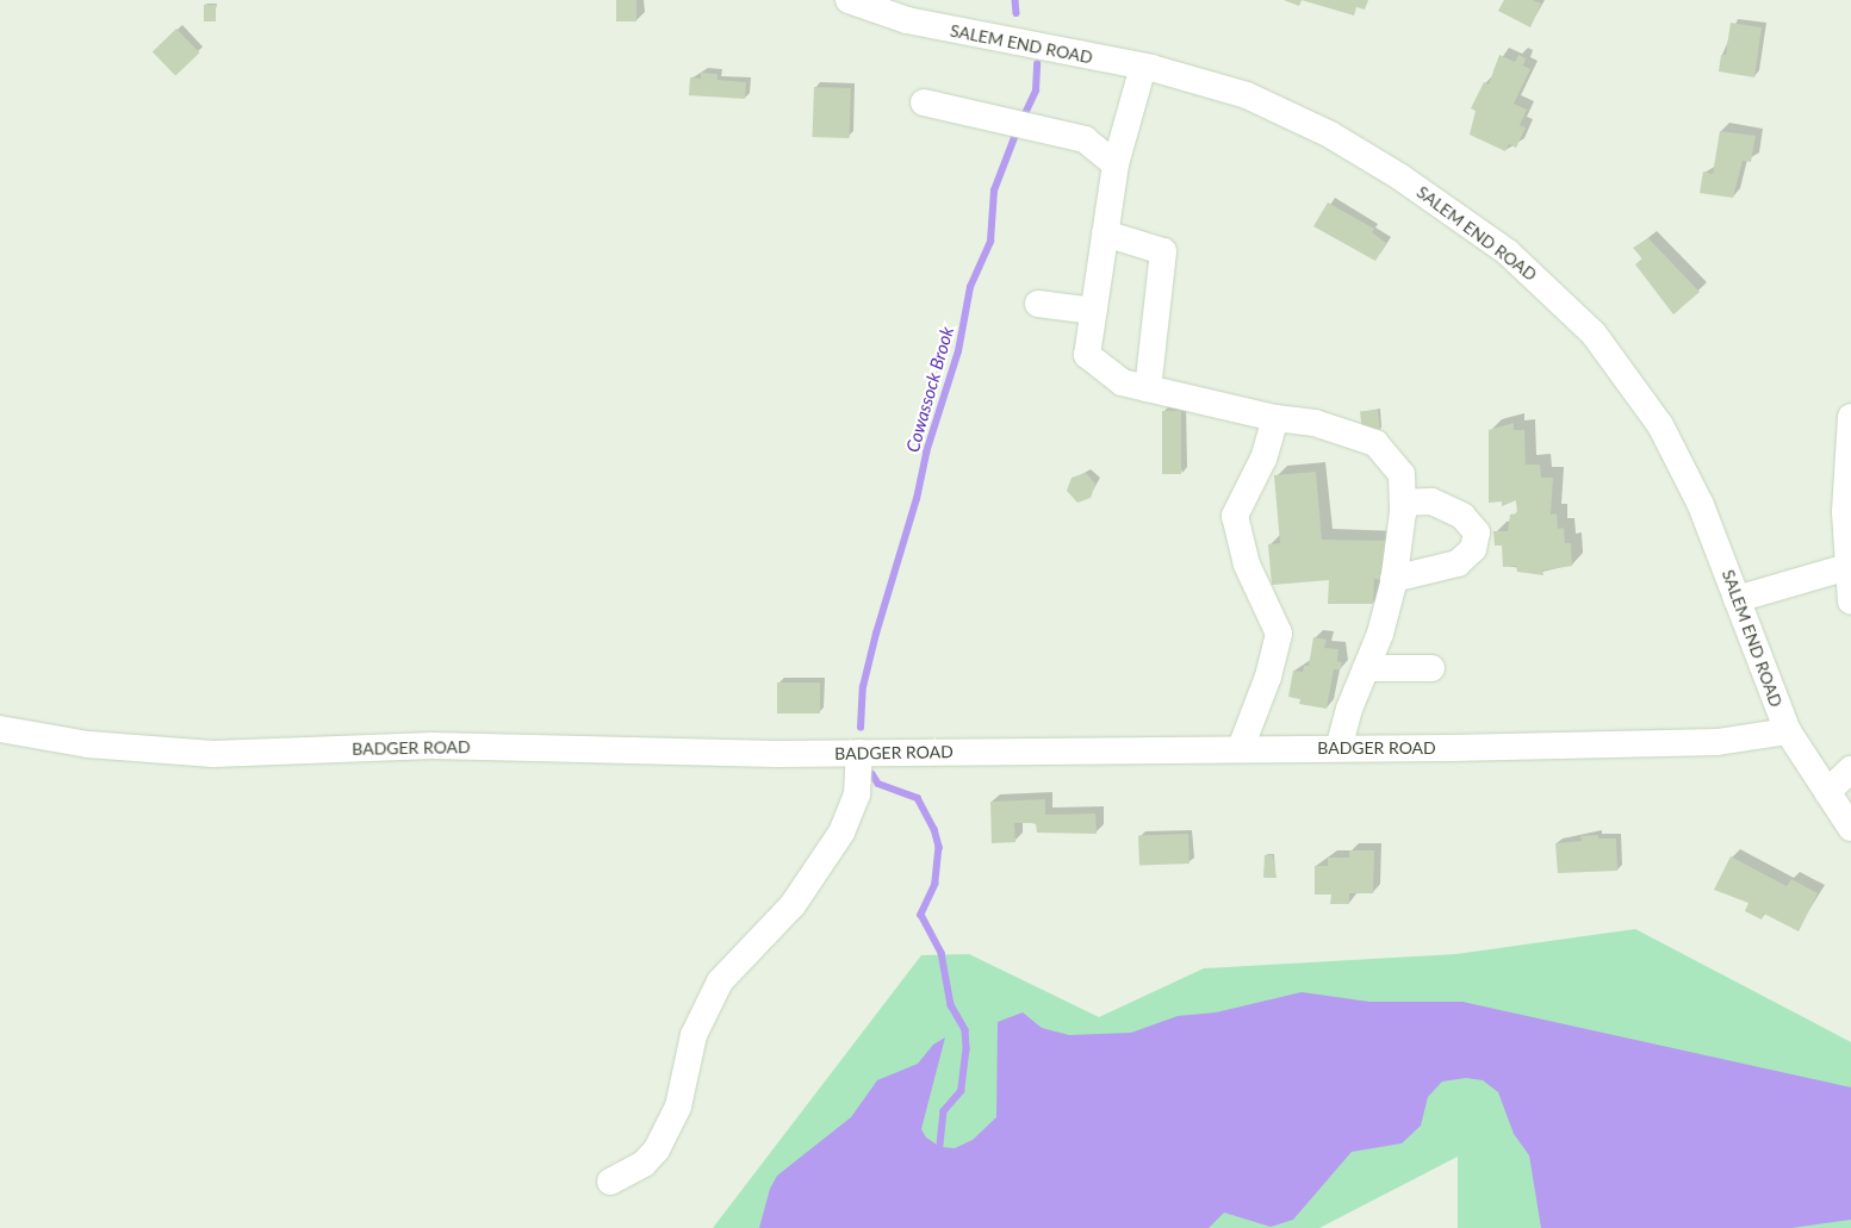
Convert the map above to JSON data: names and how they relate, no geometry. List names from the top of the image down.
{
  "streets": {
    "street": ["SALEM END ROAD", "BADGER ROAD"]
  },
  "crossings": [
    ["SALEM END ROAD", "BADGER ROAD"]
  ],
  "water": ["Cowassock Brook"]
}
